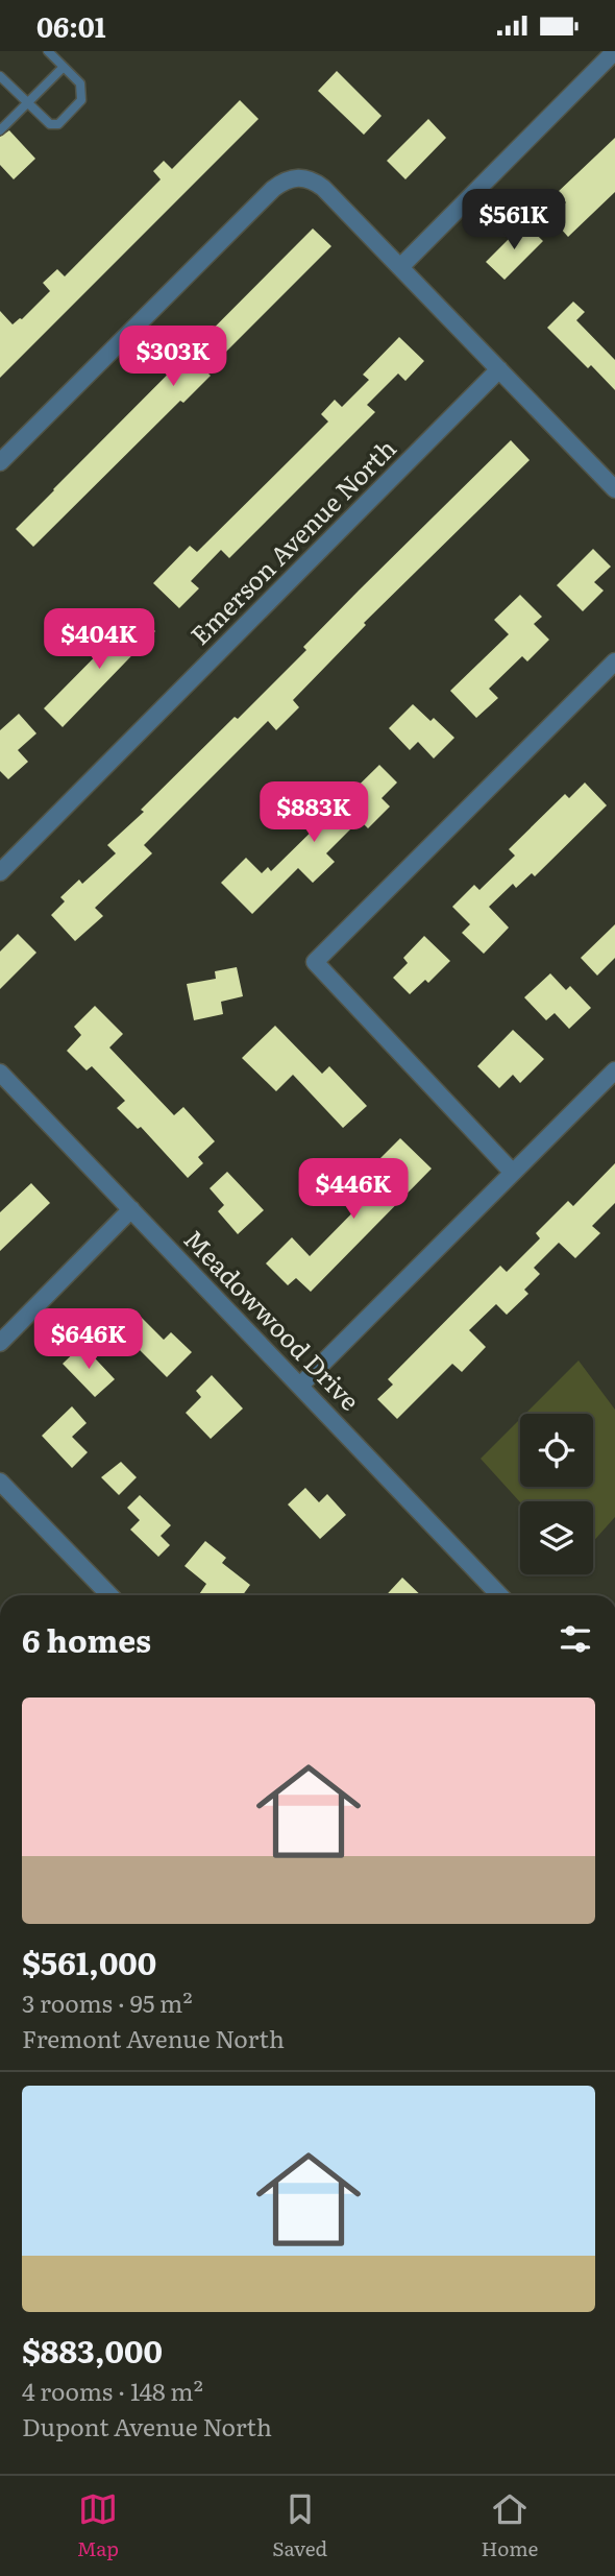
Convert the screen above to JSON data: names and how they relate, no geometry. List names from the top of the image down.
{
  "streets": {
    "street": ["Emerson Avenue North", "Meadowwood Drive"]
  },
  "page": {
    "status": "06:01",
    "price": [
      "$561K",
      "$303K",
      "$404K",
      "$883K",
      "$446K",
      "$646K"
    ],
    "heading": "6 homes",
    "list": [
      {
        "name": "$561,000",
        "note": "3 rooms · 95 m² · Fremont Avenue North"
      },
      {
        "name": "$883,000",
        "note": "4 rooms · 148 m² · Dupont Avenue North"
      }
    ],
    "tabs": ["Map", "Saved", "Home"]
  }
}
